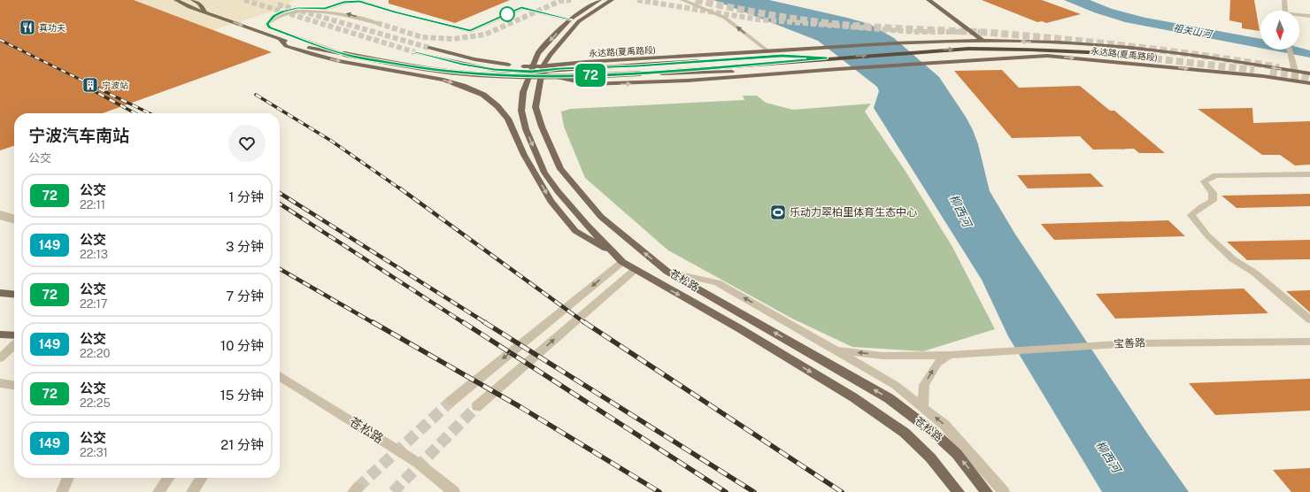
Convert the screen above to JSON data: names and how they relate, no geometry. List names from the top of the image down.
{
  "streets": {
    "main road": ["永达路(夏禹路段)", "苍松路"],
    "street": ["宝善路"]
  },
  "crossings": [
    ["永达路(夏禹路段)", "苍松路"]
  ],
  "water": ["祖关山河", "柳西河"],
  "places": {
    "restaurant": ["真功夫"],
    "building": ["宁波站"],
    "sports": ["乐动力翠柏里体育生态中心"]
  },
  "lines": ["bus line 72"],
  "north": "bottom",
  "page": {
    "on_map": "72",
    "heading": ["宁波汽车南站", "公交"],
    "list": [
      {
        "mark": "72",
        "name": "公交",
        "note": "22:11",
        "value": "1 分钟"
      },
      {
        "mark": "149",
        "name": "公交",
        "note": "22:13",
        "value": "3 分钟"
      },
      {
        "mark": "72",
        "name": "公交",
        "note": "22:17",
        "value": "7 分钟"
      },
      {
        "mark": "149",
        "name": "公交",
        "note": "22:20",
        "value": "10 分钟"
      },
      {
        "mark": "72",
        "name": "公交",
        "note": "22:25",
        "value": "15 分钟"
      },
      {
        "mark": "149",
        "name": "公交",
        "note": "22:31",
        "value": "21 分钟"
      }
    ]
  }
}
